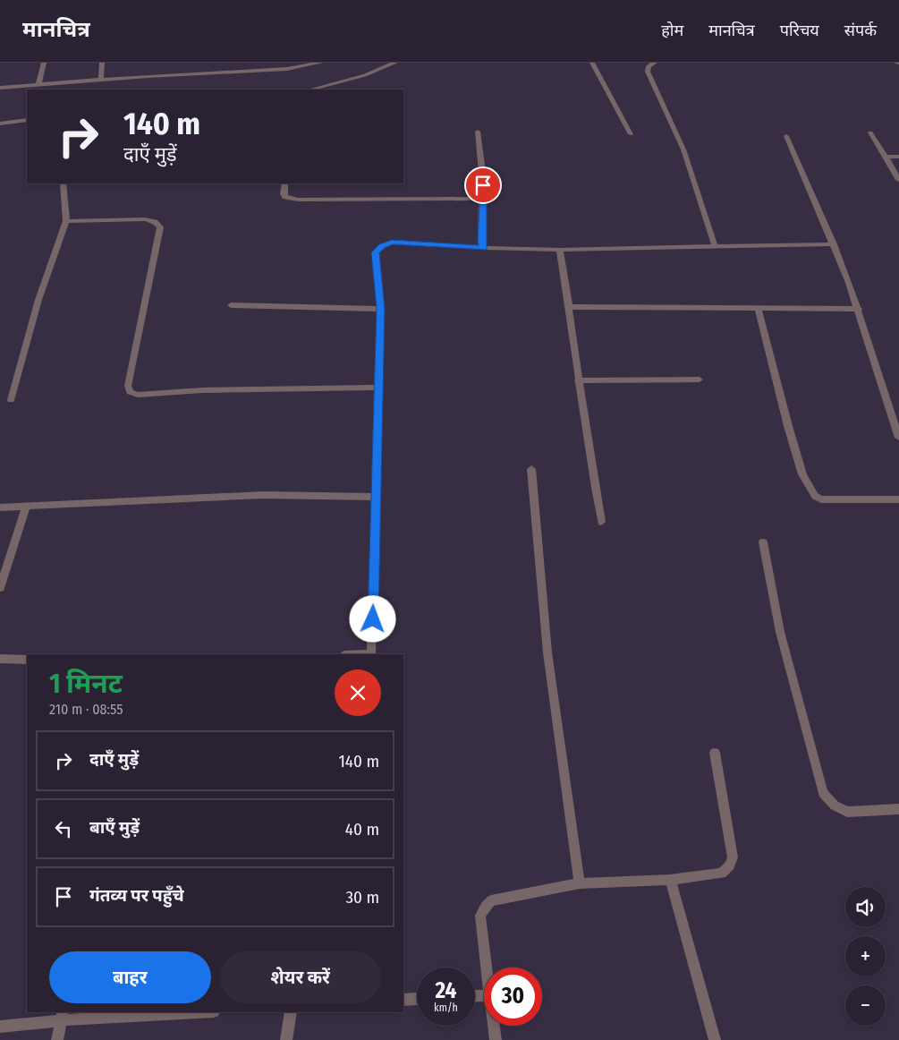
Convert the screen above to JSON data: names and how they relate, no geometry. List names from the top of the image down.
{
  "page": {
    "header": "मानचित्र",
    "nav": [
      "होम",
      "मानचित्र",
      "परिचय",
      "संपर्क"
    ],
    "turn": ["140 m", "दाएँ मुड़ें"],
    "heading": ["1 मिनट", "210 m · 08:55"],
    "list": [
      {
        "name": "दाएँ मुड़ें",
        "value": "140 m"
      },
      {
        "name": "बाएँ मुड़ें",
        "value": "40 m"
      },
      {
        "name": "गंतव्य पर पहुँचे",
        "value": "30 m"
      }
    ],
    "map_buttons": ["+", "−"],
    "buttons": ["बाहर", "शेयर करें"],
    "speed": "24 km/h",
    "limit": "30"
  }
}
